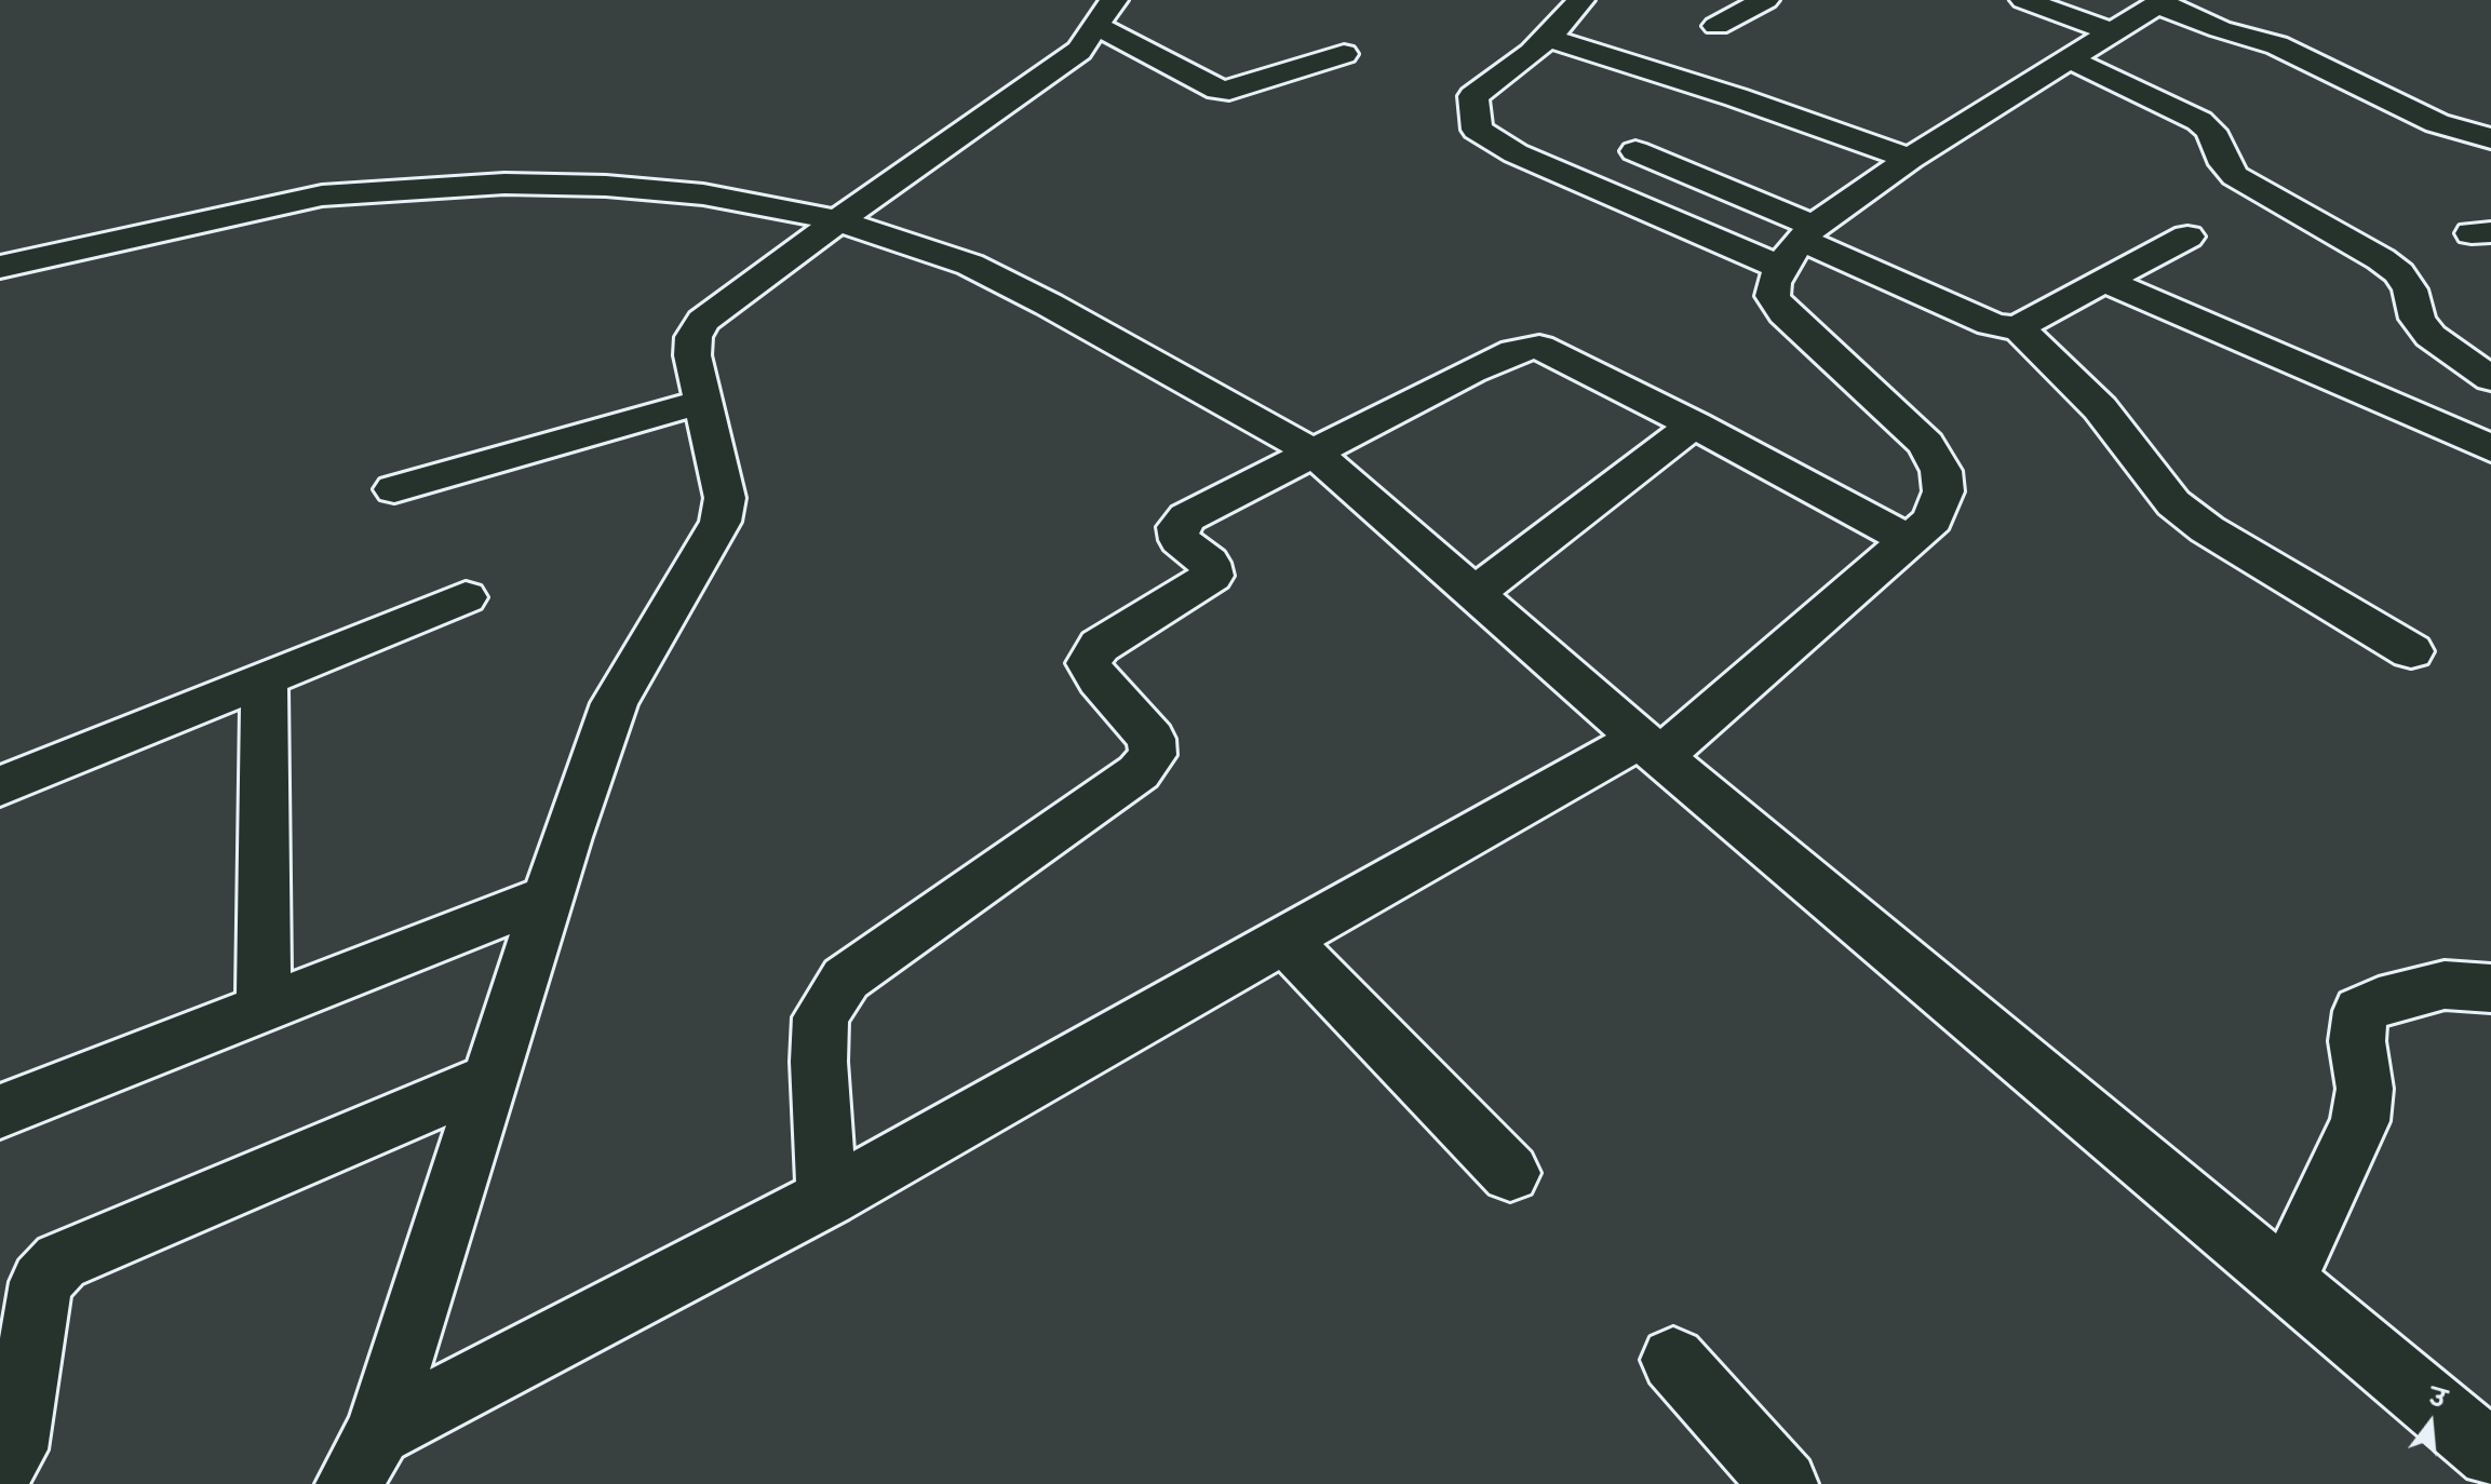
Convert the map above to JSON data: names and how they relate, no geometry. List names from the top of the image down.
{
  "north": "top"
}
